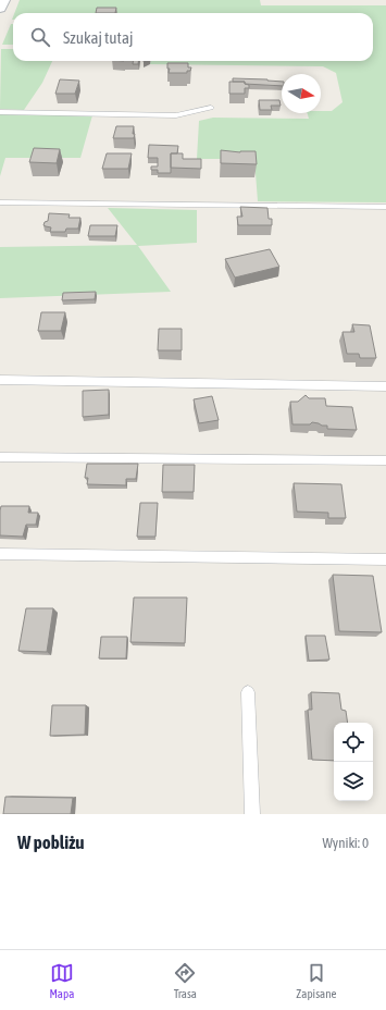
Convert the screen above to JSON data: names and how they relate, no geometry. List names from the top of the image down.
{
  "north": "right",
  "page": {
    "search": "Szukaj tutaj",
    "heading": ["W pobliżu", "Wyniki: 0"],
    "nav": ["Mapa", "Trasa", "Zapisane"]
  }
}
